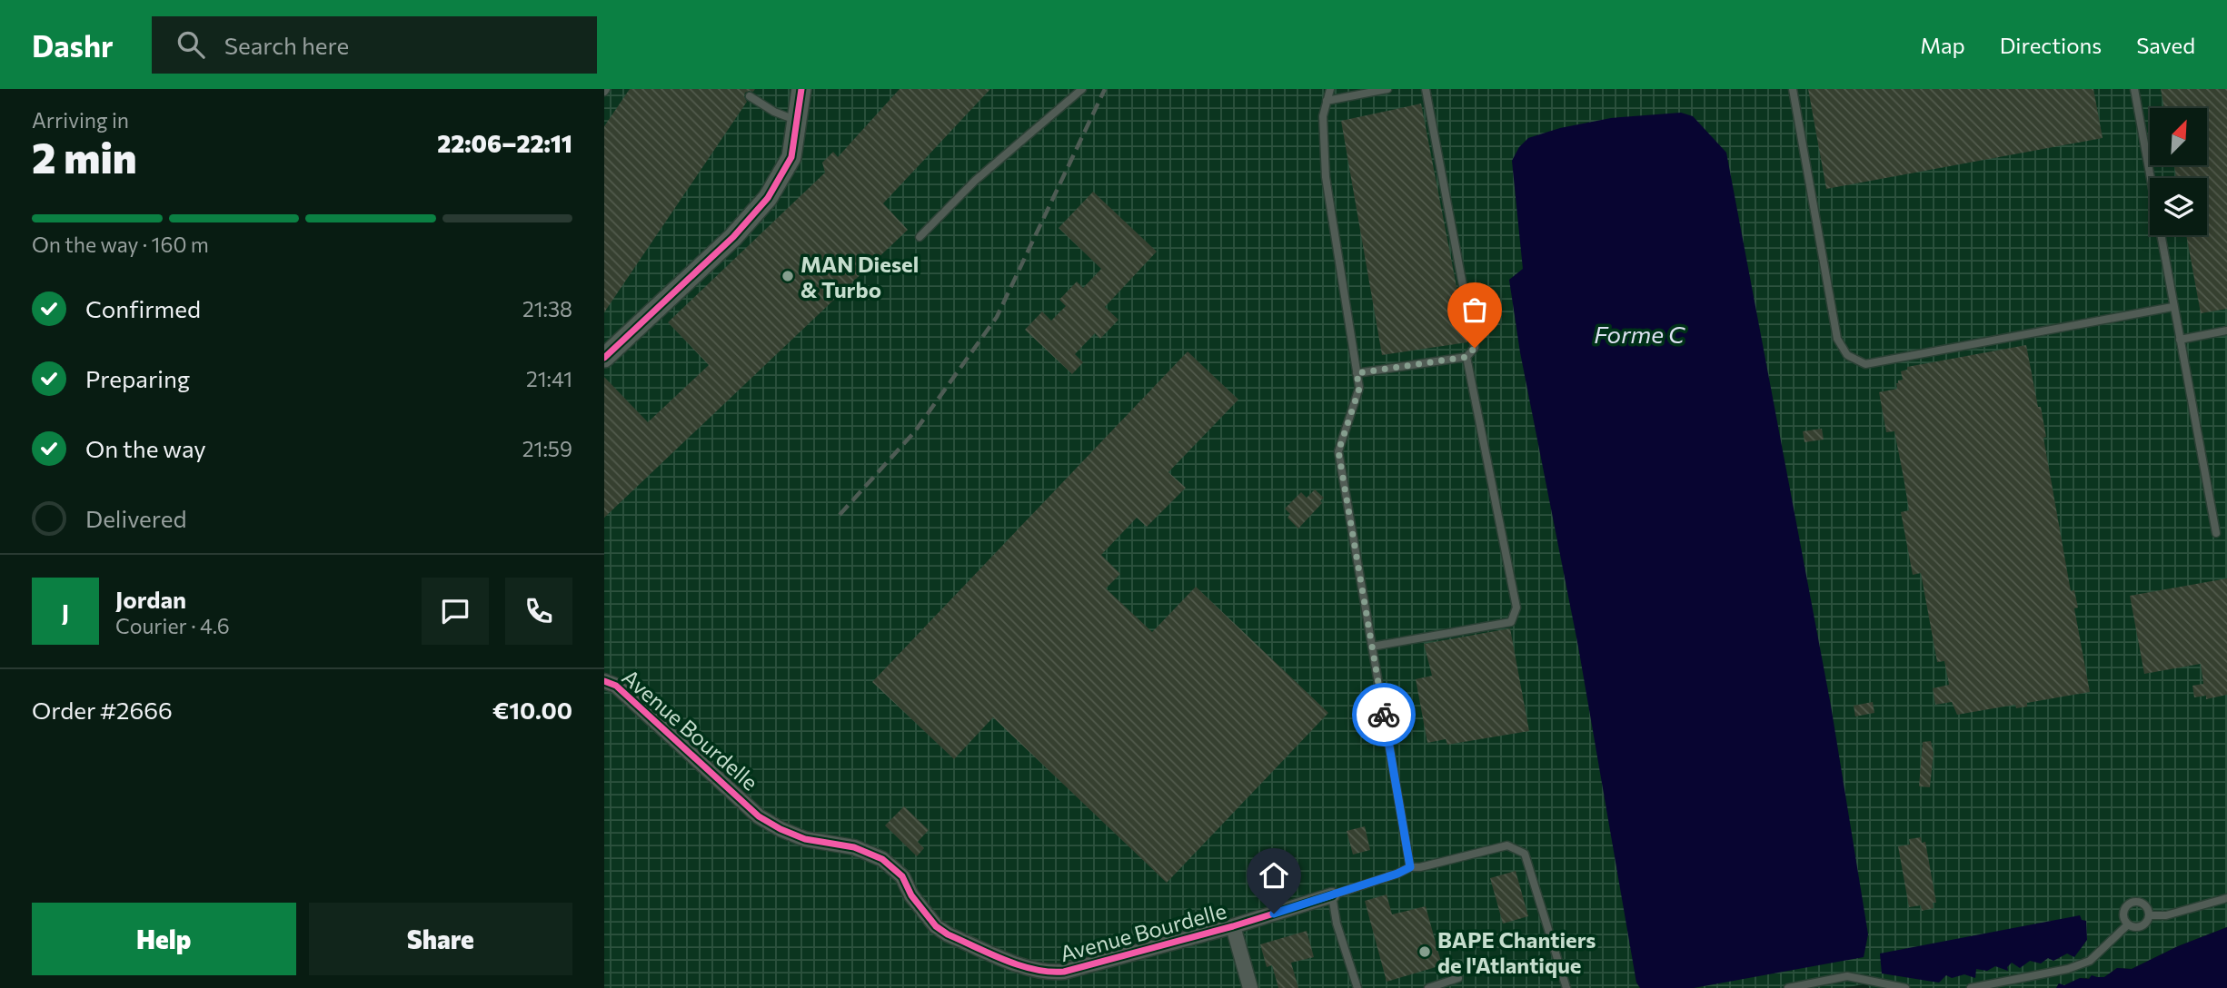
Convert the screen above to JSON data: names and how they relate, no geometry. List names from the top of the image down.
{
  "streets": {
    "street": ["Avenue Bourdelle"]
  },
  "water": ["Forme C"],
  "places": ["MAN Diesel & Turbo", "BAPE Chantiers de l'Atlantique"],
  "north": "top right",
  "page": {
    "header": "Dashr",
    "search": "Search here",
    "nav": ["Map", "Directions", "Saved"],
    "heading": ["2 min", "Arriving in", "22:06–22:11"],
    "panel": [
      "Jordan",
      "Courier · 4.6",
      "Order #2666",
      "€10.00"
    ],
    "bar": "On the way · 160 m",
    "list": [
      ["Confirmed", "21:38"],
      ["Preparing", "21:41"],
      ["On the way", "21:59"],
      "Delivered"
    ],
    "round": "J",
    "buttons": ["Help", "Share"]
  }
}
